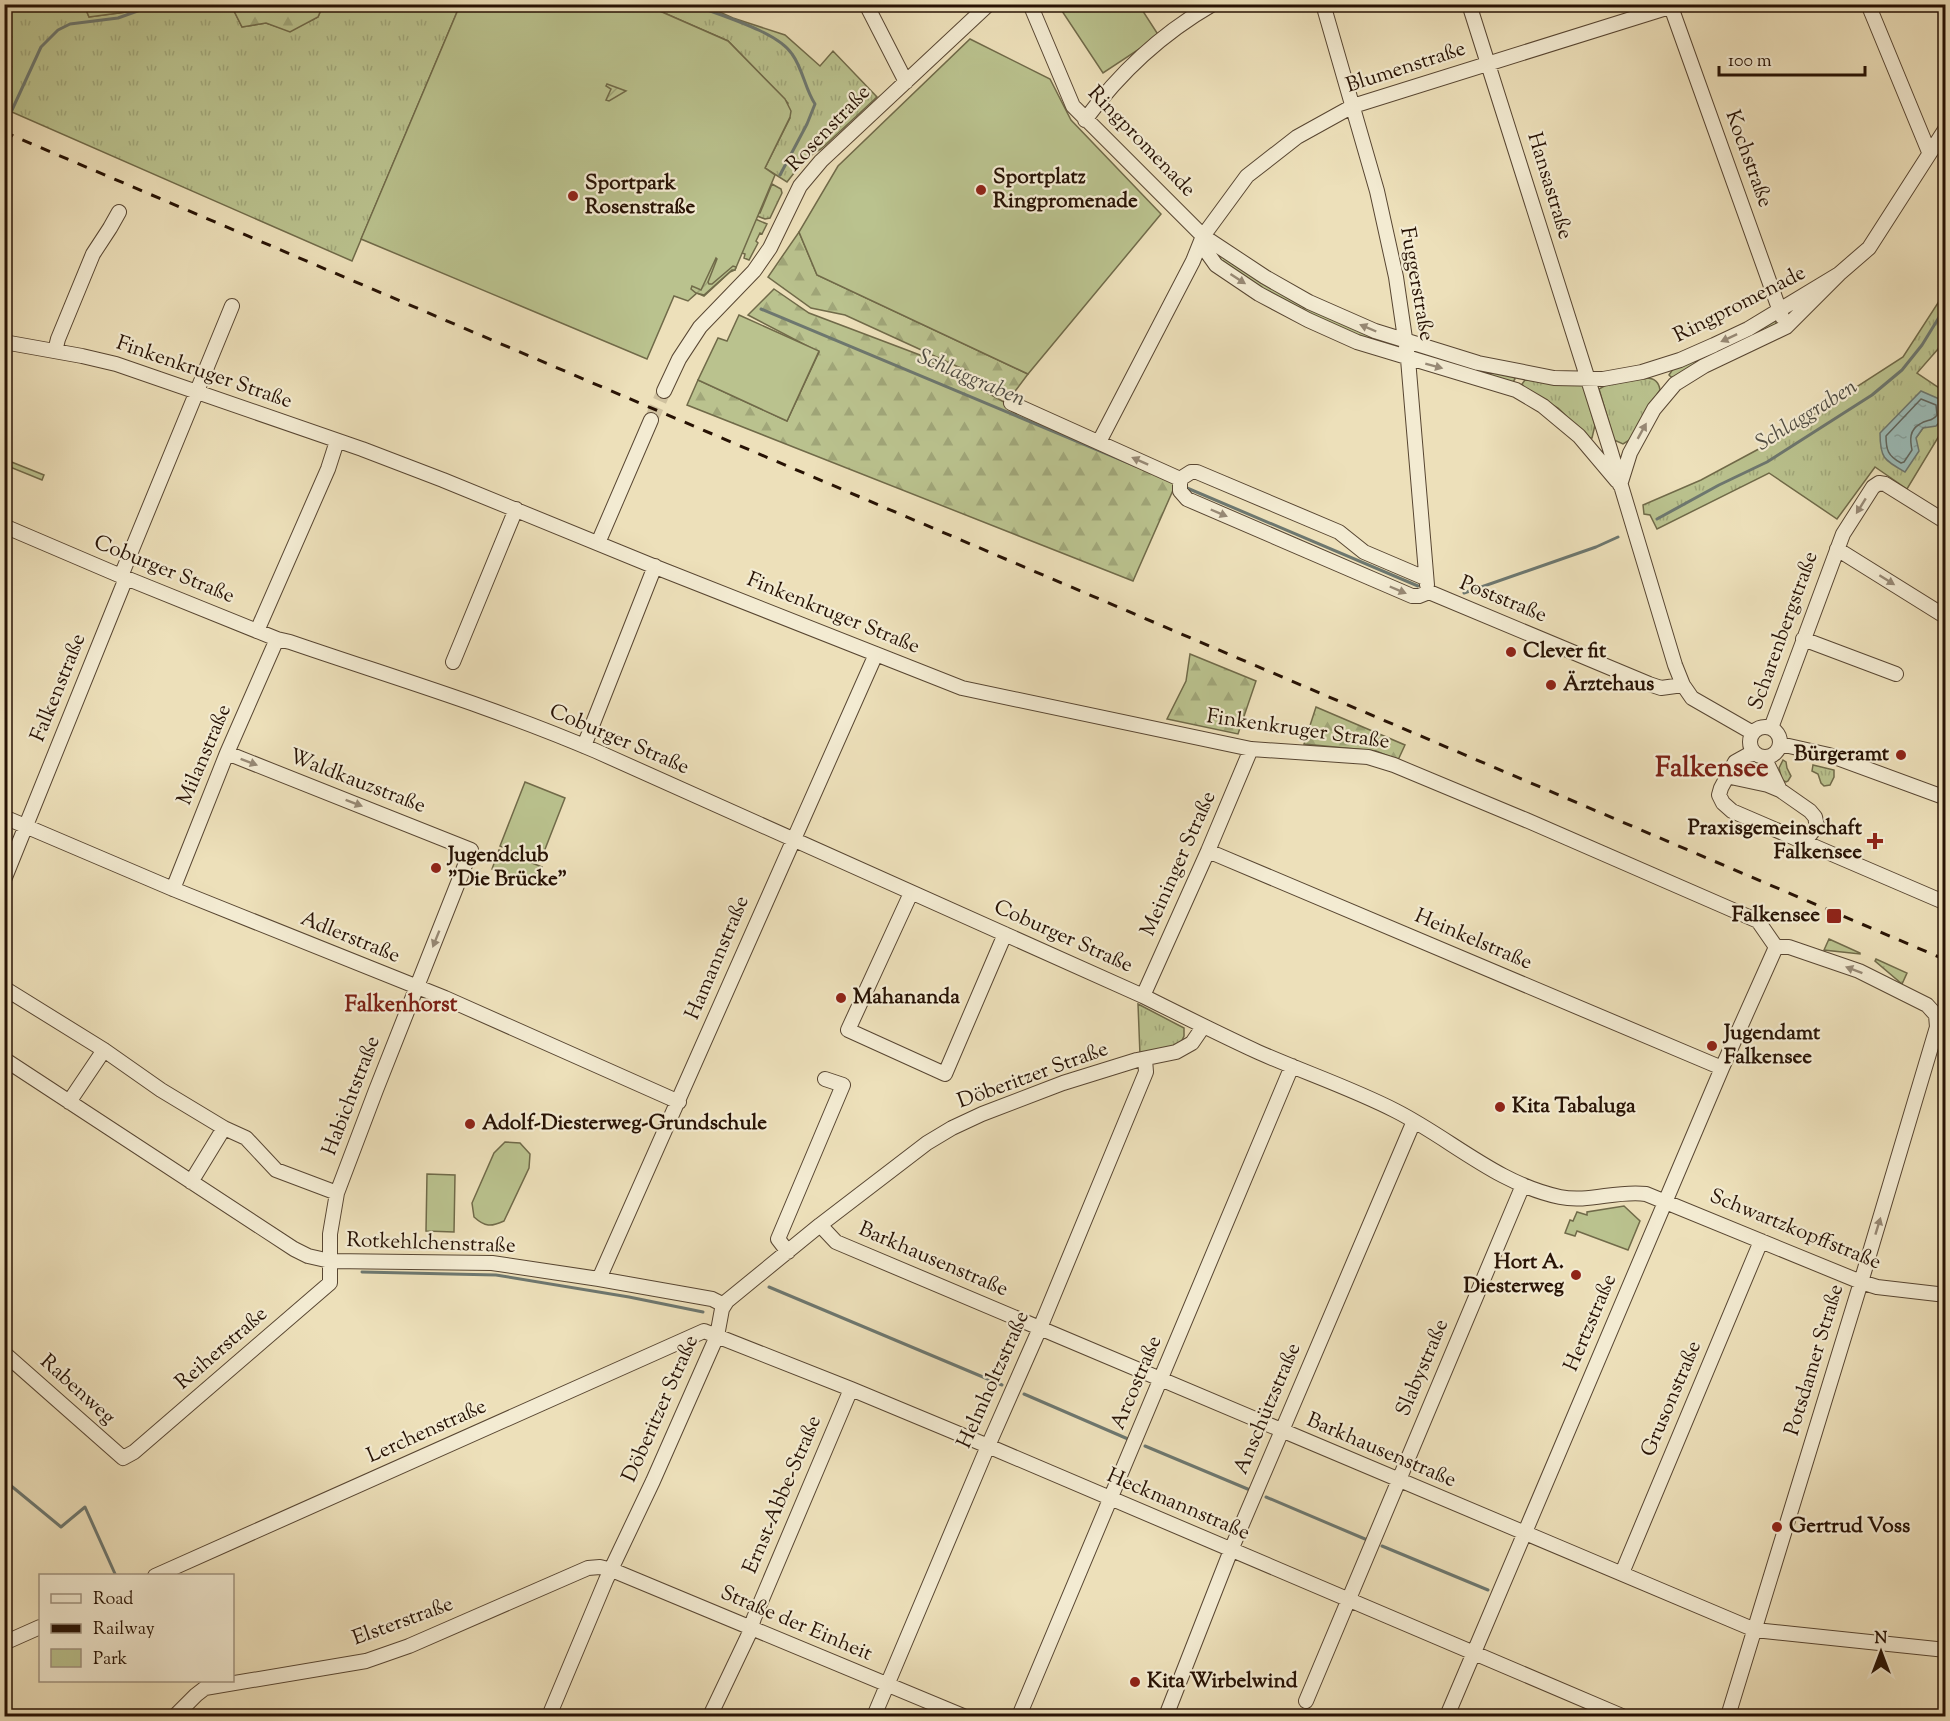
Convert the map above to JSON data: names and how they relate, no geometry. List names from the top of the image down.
{
  "streets": {
    "street": [
      "Blumenstraße",
      "Rosenstraße",
      "Ringpromenade",
      "Kochstraße",
      "Hansastraße",
      "Fuggerstraße",
      "Finkenkruger Straße",
      "Coburger Straße",
      "Poststraße",
      "Scharenbergstraße",
      "Falkenstraße",
      "Milanstraße",
      "Waldkauzstraße",
      "Meininger Straße",
      "Adlerstraße",
      "Heinkelstraße",
      "Hamannstraße",
      "Döberitzer Straße",
      "Habichtstraße",
      "Schwartzkopffstraße",
      "Rotkehlchenstraße",
      "Barkhausenstraße",
      "Hertzstraße",
      "Reiherstraße",
      "Potsdamer Straße",
      "Slabystraße",
      "Helmholtzstraße",
      "Arcostraße",
      "Rabenweg",
      "Grusonstraße",
      "Anschützstraße",
      "Lerchenstraße",
      "Ernst-Abbe-Straße",
      "Heckmannstraße",
      "Elsterstraße",
      "Straße der Einheit"
    ]
  },
  "crossings": [
    ["Blumenstraße", "Ringpromenade"],
    ["Blumenstraße", "Kochstraße"],
    ["Blumenstraße", "Hansastraße"],
    ["Blumenstraße", "Fuggerstraße"],
    ["Ringpromenade", "Kochstraße"],
    ["Ringpromenade", "Hansastraße"],
    ["Ringpromenade", "Fuggerstraße"],
    ["Fuggerstraße", "Poststraße"],
    ["Finkenkruger Straße", "Falkenstraße"],
    ["Finkenkruger Straße", "Meininger Straße"],
    ["Finkenkruger Straße", "Hamannstraße"],
    ["Finkenkruger Straße", "Hertzstraße"],
    ["Finkenkruger Straße", "Potsdamer Straße"],
    ["Coburger Straße", "Falkenstraße"],
    ["Coburger Straße", "Milanstraße"],
    ["Coburger Straße", "Meininger Straße"],
    ["Coburger Straße", "Hamannstraße"],
    ["Coburger Straße", "Döberitzer Straße"],
    ["Falkenstraße", "Adlerstraße"],
    ["Milanstraße", "Waldkauzstraße"],
    ["Milanstraße", "Adlerstraße"],
    ["Waldkauzstraße", "Habichtstraße"],
    ["Meininger Straße", "Heinkelstraße"],
    ["Adlerstraße", "Hamannstraße"],
    ["Adlerstraße", "Habichtstraße"],
    ["Heinkelstraße", "Hertzstraße"],
    ["Hamannstraße", "Rotkehlchenstraße"],
    ["Döberitzer Straße", "Rotkehlchenstraße"],
    ["Döberitzer Straße", "Barkhausenstraße"],
    ["Döberitzer Straße", "Helmholtzstraße"],
    ["Döberitzer Straße", "Lerchenstraße"],
    ["Döberitzer Straße", "Heckmannstraße"],
    ["Döberitzer Straße", "Elsterstraße"],
    ["Döberitzer Straße", "Straße der Einheit"],
    ["Habichtstraße", "Rotkehlchenstraße"],
    ["Habichtstraße", "Reiherstraße"],
    ["Schwartzkopffstraße", "Hertzstraße"],
    ["Schwartzkopffstraße", "Potsdamer Straße"],
    ["Schwartzkopffstraße", "Grusonstraße"],
    ["Rotkehlchenstraße", "Reiherstraße"],
    ["Barkhausenstraße", "Hertzstraße"],
    ["Barkhausenstraße", "Potsdamer Straße"],
    ["Barkhausenstraße", "Slabystraße"],
    ["Barkhausenstraße", "Helmholtzstraße"],
    ["Barkhausenstraße", "Arcostraße"],
    ["Barkhausenstraße", "Grusonstraße"],
    ["Barkhausenstraße", "Anschützstraße"],
    ["Hertzstraße", "Potsdamer Straße"],
    ["Hertzstraße", "Heckmannstraße"],
    ["Reiherstraße", "Rabenweg"],
    ["Slabystraße", "Heckmannstraße"],
    ["Helmholtzstraße", "Heckmannstraße"],
    ["Helmholtzstraße", "Straße der Einheit"],
    ["Arcostraße", "Heckmannstraße"],
    ["Anschützstraße", "Heckmannstraße"],
    ["Lerchenstraße", "Heckmannstraße"],
    ["Ernst-Abbe-Straße", "Heckmannstraße"],
    ["Ernst-Abbe-Straße", "Straße der Einheit"],
    ["Elsterstraße", "Straße der Einheit"]
  ],
  "one_way": ["Waldkauzstraße"],
  "districts": ["Falkensee", "Falkenhorst"],
  "water": ["Schlaggraben"],
  "places": {
    "other": [
      "Sportplatz Ringpromenade",
      "Sportpark Rosenstraße",
      "Clever fit",
      "Ärztehaus",
      "Bürgeramt",
      "Jugendclub \"Die Brücke\"",
      "Mahananda",
      "Jugendamt Falkensee",
      "Kita Tabaluga",
      "Adolf-Diesterweg-Grundschule",
      "Hort A. Diesterweg",
      "Gertrud Voss",
      "Kita Wirbelwind"
    ],
    "health": ["Praxisgemeinschaft Falkensee"],
    "transit": ["Falkensee"]
  },
  "legend": ["Road", "Railway", "Park"],
  "scale_bar": "100 m",
  "north": "top"
}
